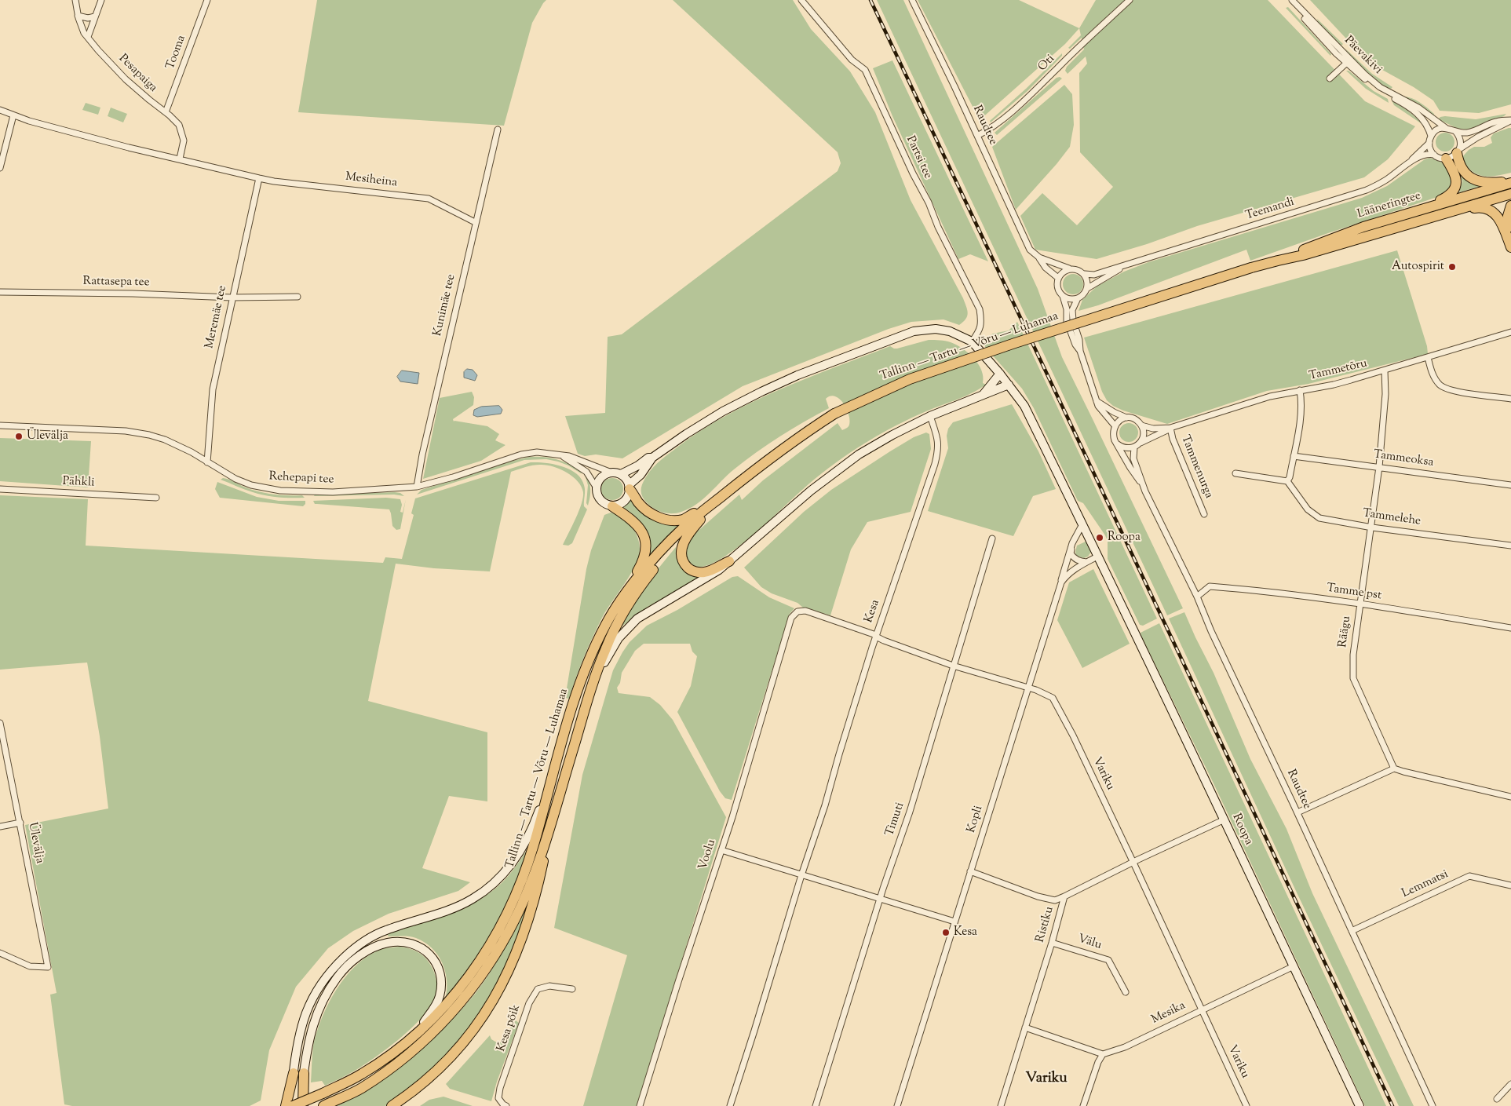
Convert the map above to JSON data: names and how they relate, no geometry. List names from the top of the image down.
{
  "streets": {
    "highway": ["Lääneringtee", "Tallinn — Tartu — Võru — Luhamaa"],
    "street": [
      "Tooma",
      "Päevakivi",
      "Oti",
      "Pesapaiga",
      "Raudtee",
      "Partsi tee",
      "Mesiheina",
      "Teemandi",
      "Rattasepa tee",
      "Kunimäe tee",
      "Meremäe tee",
      "Tammetõru",
      "Tammeoksa",
      "Tammenurga",
      "Rehepapi tee",
      "Pähkli",
      "Tammelehe",
      "Tamme pst",
      "Kesa",
      "Räägu",
      "Variku",
      "Timuti",
      "Kopli",
      "Roopa",
      "Ülevälja",
      "Voolu",
      "Lemmatsi",
      "Ristiku",
      "Välu",
      "Mesika",
      "Kesa põik"
    ]
  },
  "crossings": [
    ["Tooma", "Pesapaiga"],
    ["Päevakivi", "Teemandi"],
    ["Oti", "Raudtee"],
    ["Raudtee", "Teemandi"],
    ["Raudtee", "Tammetõru"],
    ["Raudtee", "Tamme pst"],
    ["Raudtee", "Lemmatsi"],
    ["Partsi tee", "Roopa"],
    ["Mesiheina", "Kunimäe tee"],
    ["Mesiheina", "Meremäe tee"],
    ["Lääneringtee", "Tallinn — Tartu — Võru — Luhamaa"],
    ["Rattasepa tee", "Meremäe tee"],
    ["Kunimäe tee", "Rehepapi tee"],
    ["Meremäe tee", "Rehepapi tee"],
    ["Tammetõru", "Tammenurga"],
    ["Tammetõru", "Räägu"],
    ["Tammeoksa", "Räägu"],
    ["Tammelehe", "Räägu"],
    ["Tamme pst", "Räägu"],
    ["Kesa", "Variku"],
    ["Variku", "Timuti"],
    ["Variku", "Kopli"],
    ["Variku", "Voolu"],
    ["Variku", "Ristiku"],
    ["Variku", "Mesika"],
    ["Kopli", "Roopa"],
    ["Roopa", "Ristiku"],
    ["Roopa", "Mesika"],
    ["Ristiku", "Välu"]
  ],
  "districts": ["Variku"],
  "places": [
    "Autospirit",
    "Ülevälja",
    "Roopa",
    "Kesa"
  ]
}
